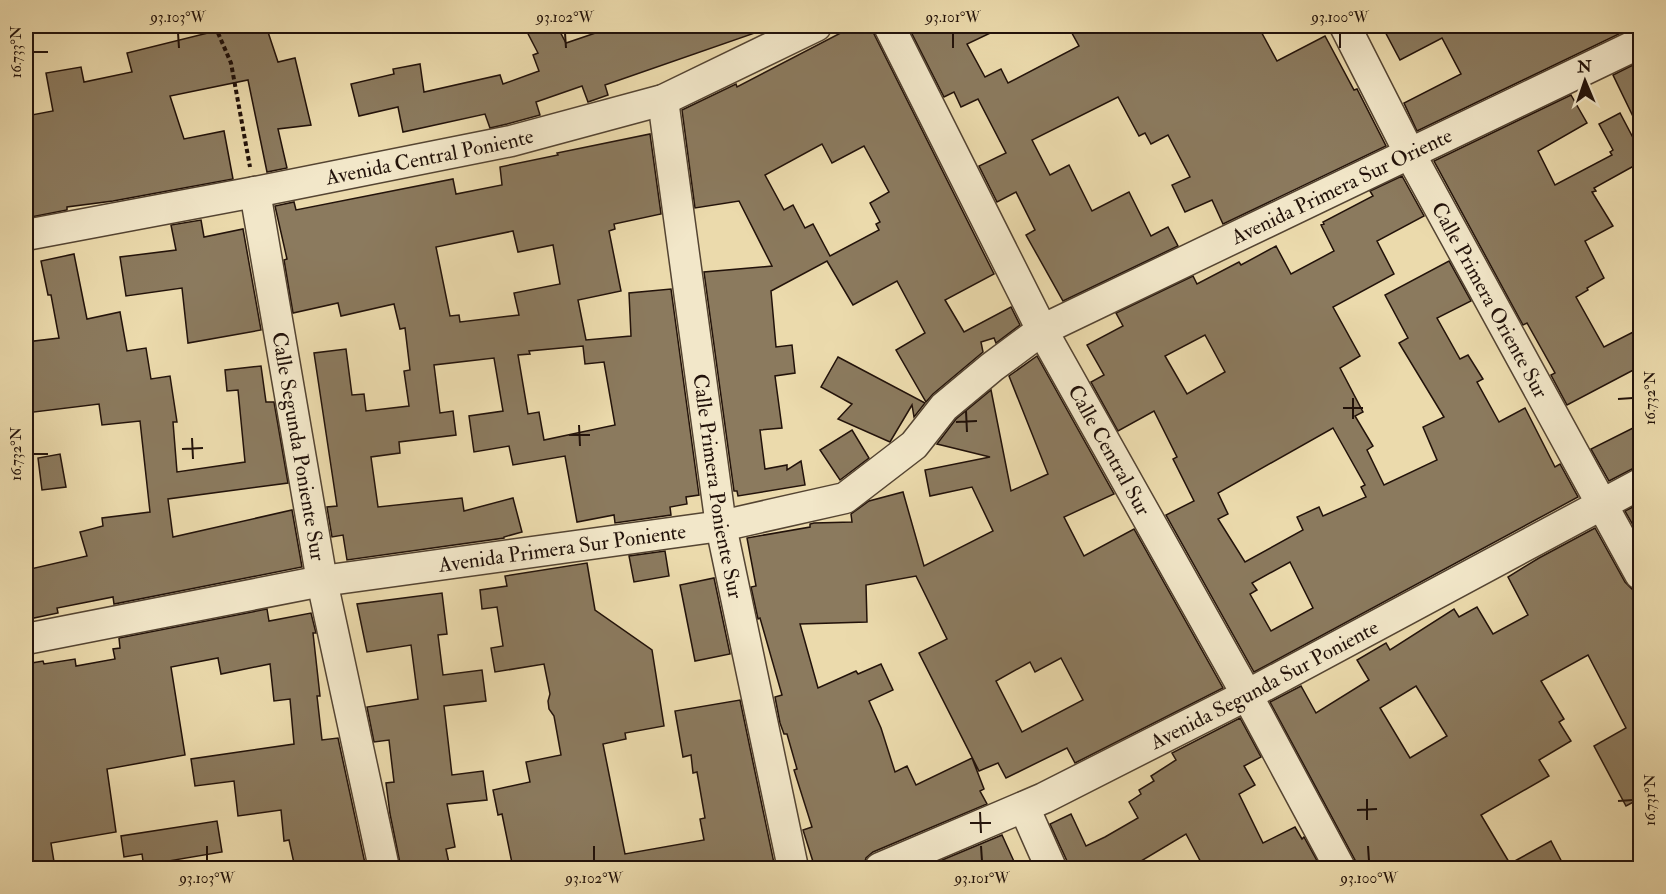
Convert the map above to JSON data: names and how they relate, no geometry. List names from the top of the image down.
{
  "streets": {
    "street": [
      "Avenida Central Poniente",
      "Avenida Primera Sur Oriente",
      "Calle Primera Oriente Sur",
      "Calle Segunda Poniente Sur",
      "Calle Central Sur",
      "Calle Primera Poniente Sur",
      "Avenida Primera Sur Poniente",
      "Avenida Segunda Sur Poniente"
    ]
  },
  "crossings": [
    ["Avenida Central Poniente", "Calle Segunda Poniente Sur"],
    ["Avenida Central Poniente", "Calle Primera Poniente Sur"],
    ["Avenida Primera Sur Oriente", "Calle Primera Oriente Sur"],
    ["Avenida Primera Sur Oriente", "Calle Central Sur"],
    ["Avenida Primera Sur Oriente", "Avenida Primera Sur Poniente"],
    ["Calle Primera Oriente Sur", "Avenida Segunda Sur Poniente"],
    ["Calle Segunda Poniente Sur", "Avenida Primera Sur Poniente"],
    ["Calle Central Sur", "Avenida Primera Sur Poniente"],
    ["Calle Central Sur", "Avenida Segunda Sur Poniente"],
    ["Calle Primera Poniente Sur", "Avenida Primera Sur Poniente"]
  ],
  "north": "top",
  "coordinates": [
    "93.103°W",
    "93.102°W",
    "93.101°W",
    "93.100°W",
    "16.733°N",
    "16.732°N",
    "16.731°N"
  ]
}
